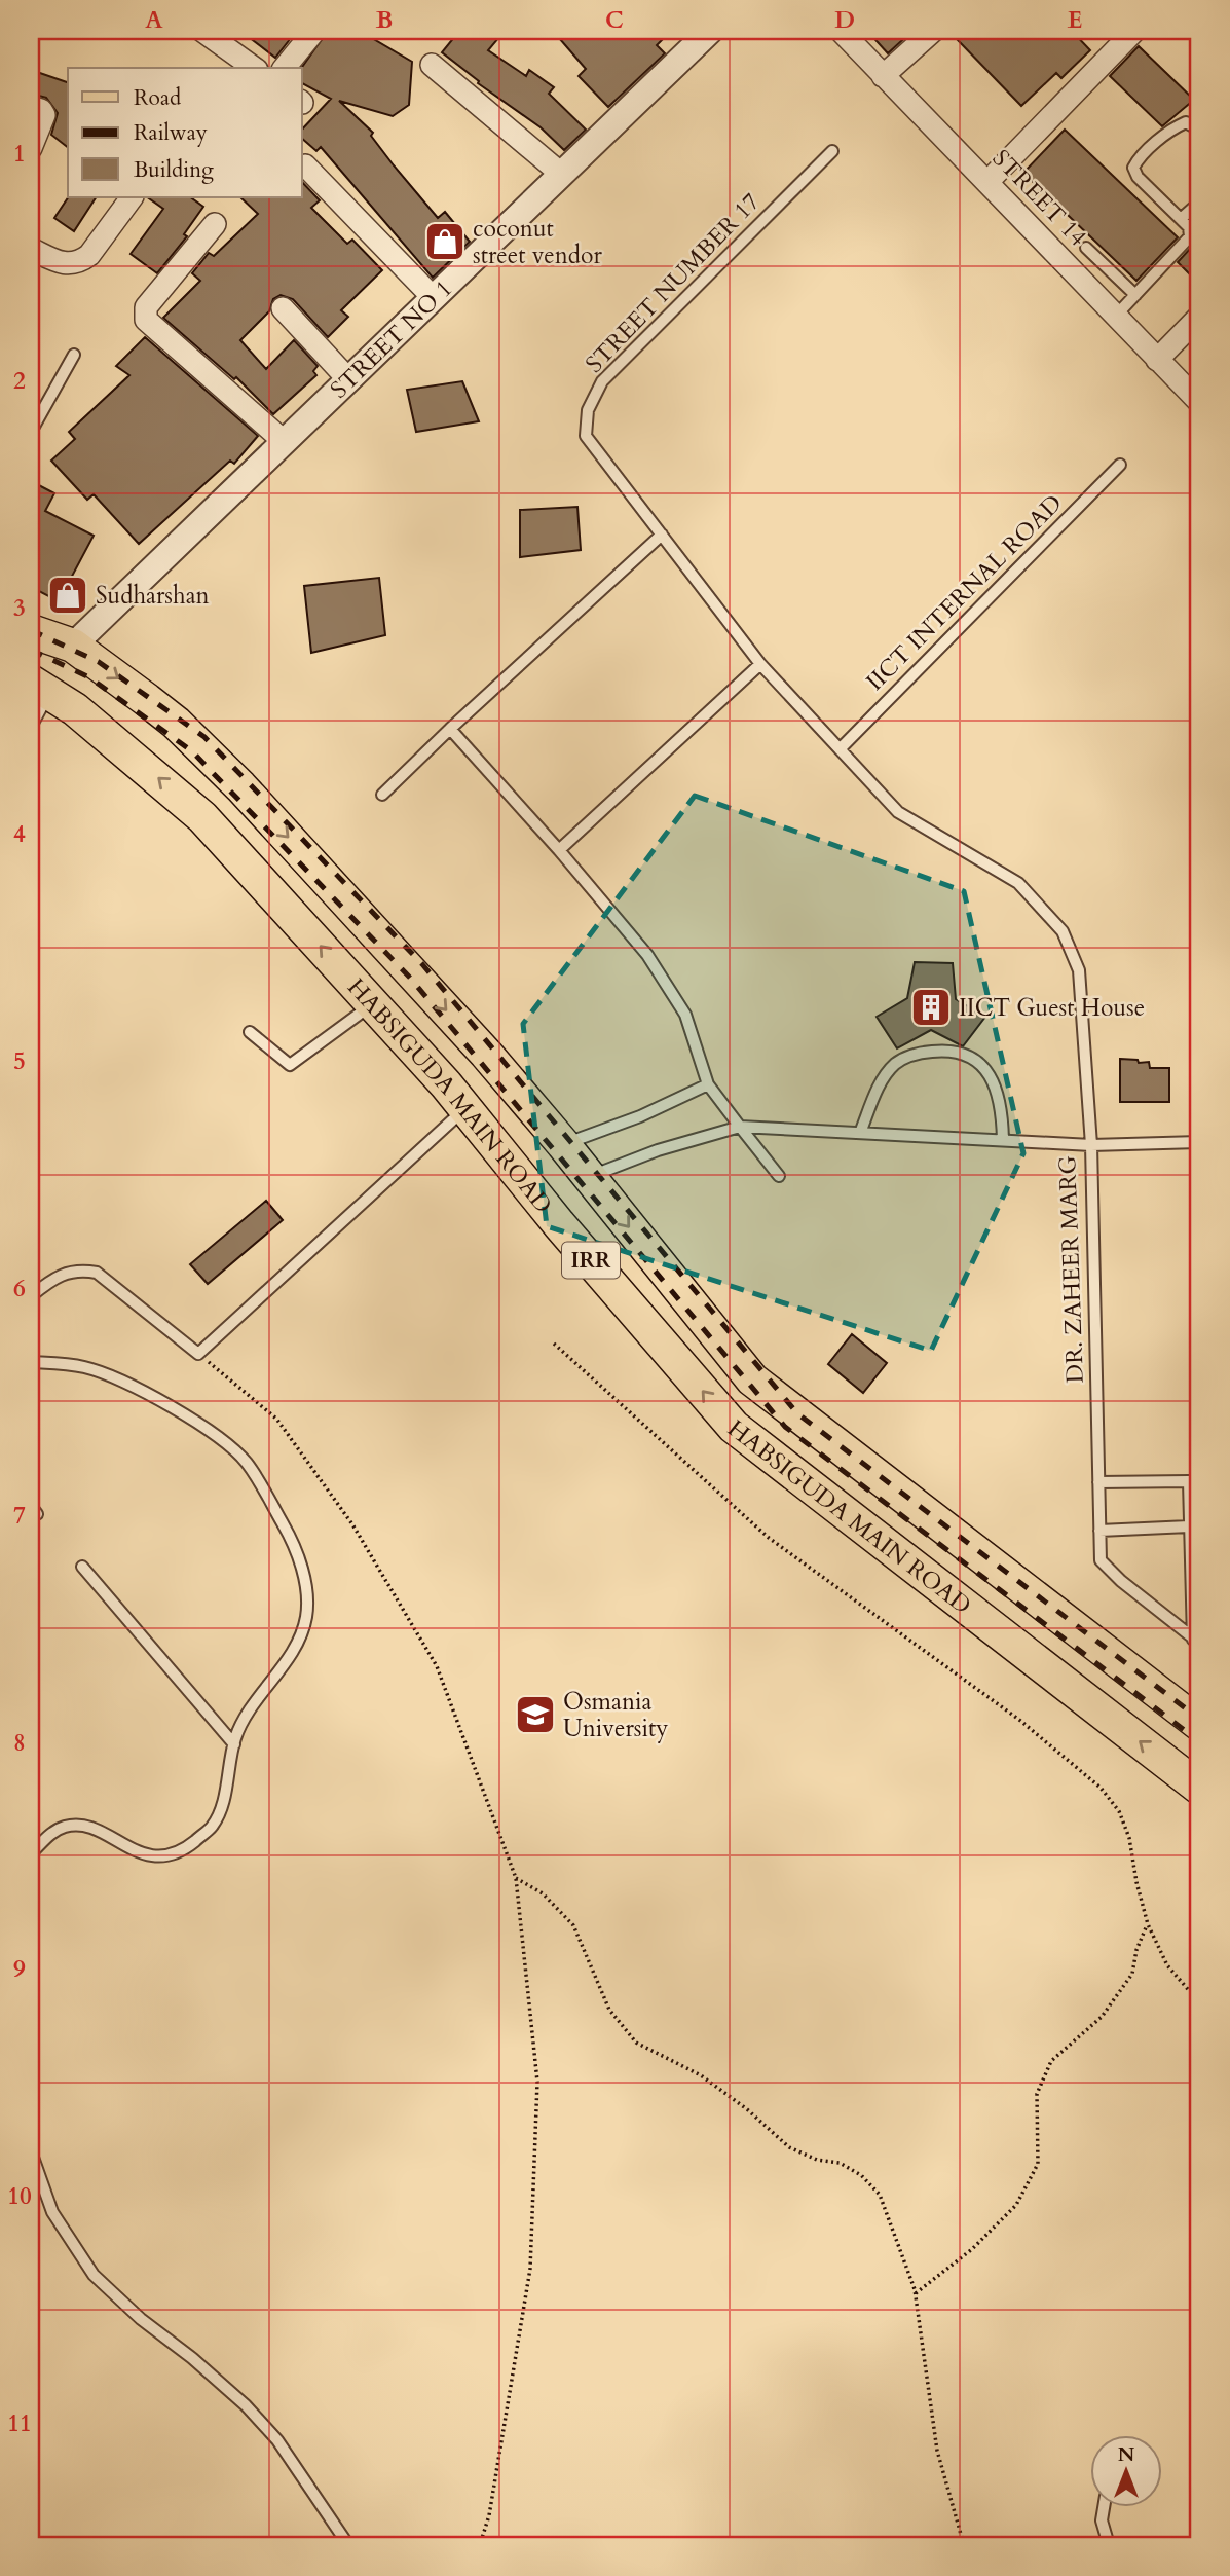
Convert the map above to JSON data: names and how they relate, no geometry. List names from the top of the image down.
{
  "streets": {
    "main road": ["HABSIGUDA MAIN ROAD", "IRR"],
    "street": ["STREET 14", "STREET NO 1"],
    "lane": ["STREET NUMBER 17", "IICT INTERNAL ROAD", "DR. ZAHEER MARG"]
  },
  "crossings": [
    ["STREET NO 1", "HABSIGUDA MAIN ROAD"],
    ["HABSIGUDA MAIN ROAD", "DR. ZAHEER MARG"]
  ],
  "places": {
    "shop": ["coconut street vendor", "Sudharshan"],
    "building": ["IICT Guest House"],
    "school or university": ["Osmania University"]
  },
  "legend": ["Road", "Railway", "Building"],
  "north": "top",
  "grid": {
    "columns": [
      "A",
      "B",
      "C",
      "D",
      "E"
    ],
    "rows": [
      "1",
      "2",
      "3",
      "4",
      "5",
      "6",
      "7",
      "8",
      "9",
      "10",
      "11"
    ]
  }
}
